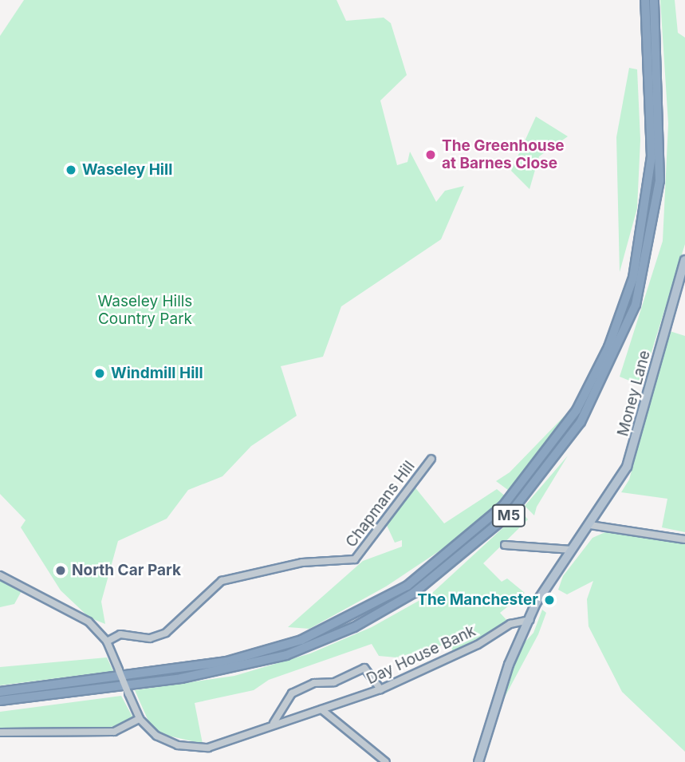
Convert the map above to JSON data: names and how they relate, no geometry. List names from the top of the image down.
{
  "streets": {
    "highway": ["M5"],
    "main road": ["Money Lane"],
    "street": ["Chapmans Hill", "Day House Bank"]
  },
  "crossings": [
    ["Money Lane", "Day House Bank"]
  ],
  "parks": ["Waseley Hills Country Park"],
  "places": [
    "The Greenhouse at Barnes Close",
    "Waseley Hill",
    "Windmill Hill",
    "North Car Park",
    "The Manchester"
  ]
}
